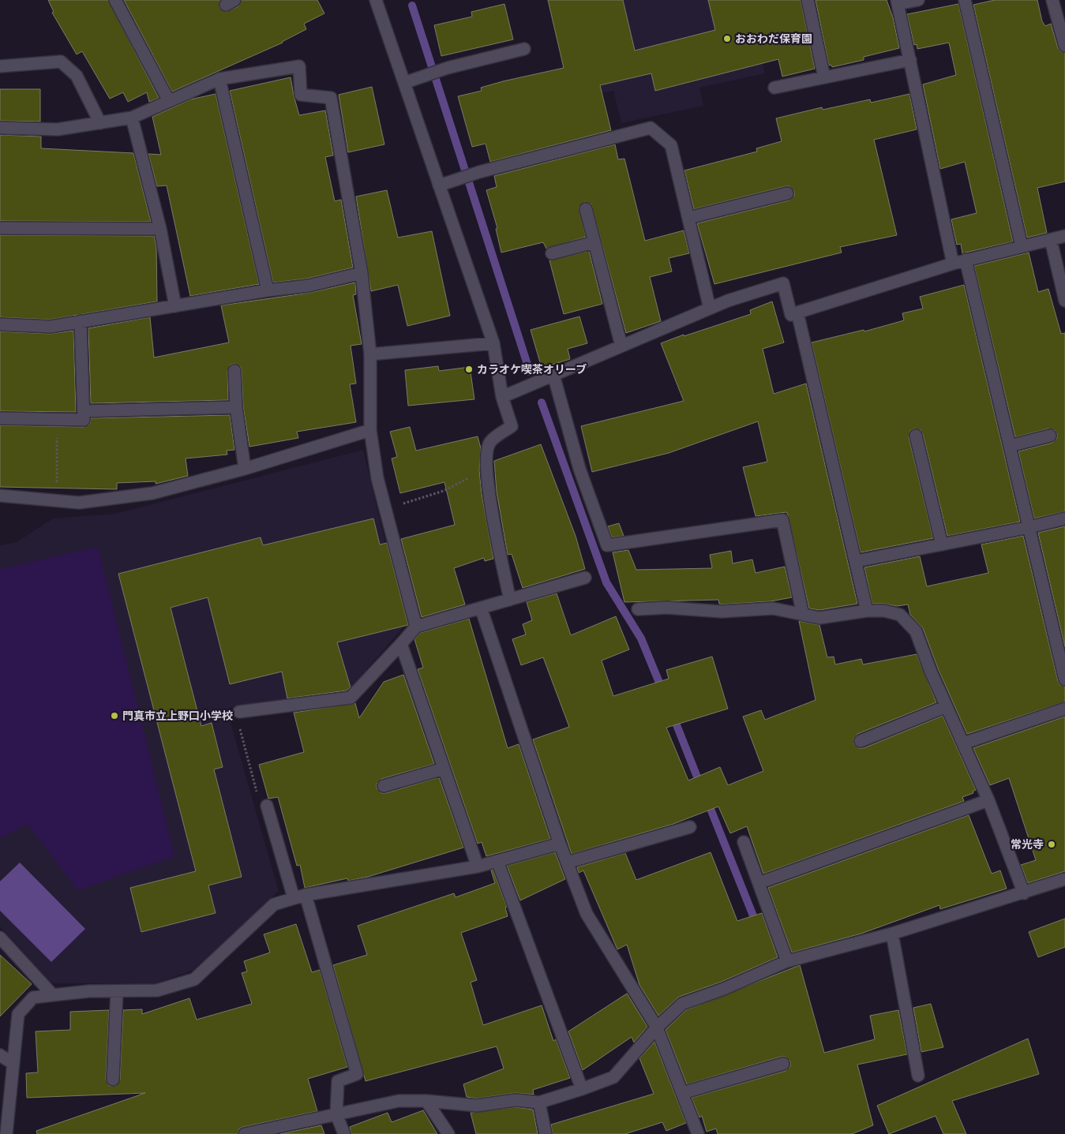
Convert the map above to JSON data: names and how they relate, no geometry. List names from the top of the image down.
{
  "places": [
    "おおわだ保育園",
    "カラオケ喫茶オリーブ",
    "門真市立上野口小学校",
    "常光寺"
  ]
}
